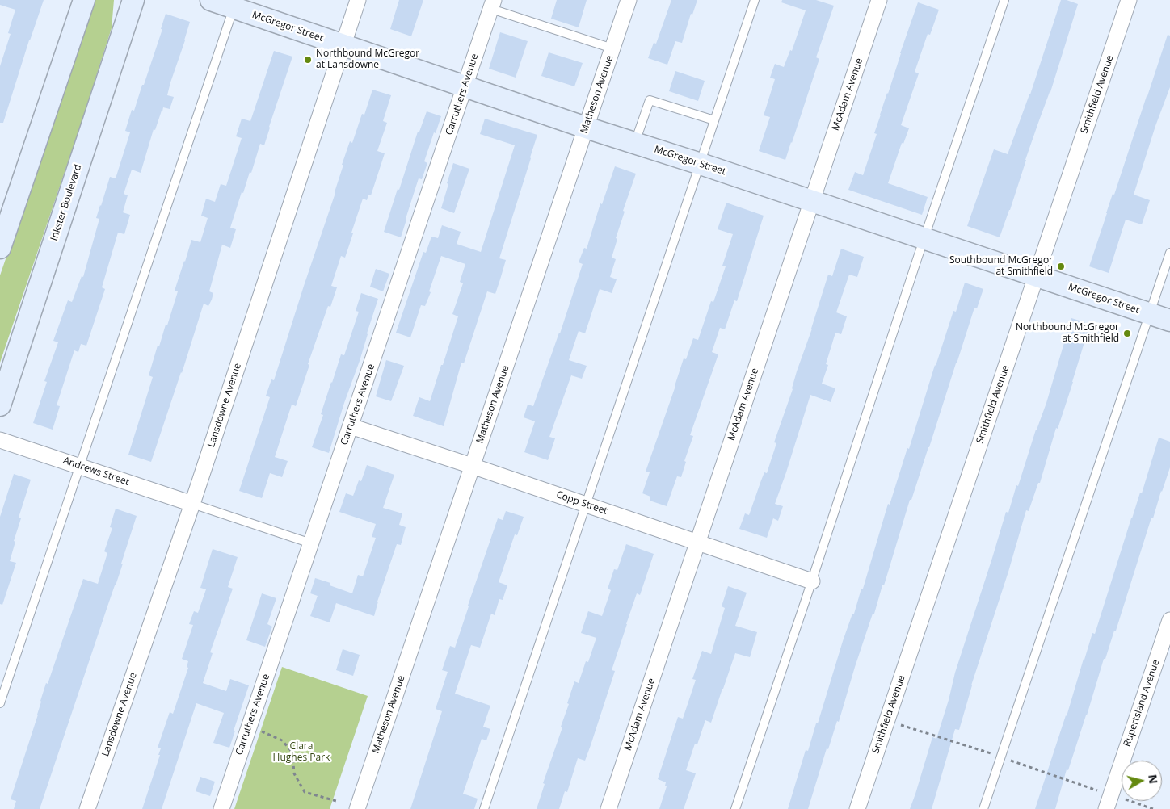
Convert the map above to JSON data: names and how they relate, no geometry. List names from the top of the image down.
{
  "streets": {
    "main road": ["McGregor Street", "Inkster Boulevard"],
    "street": [
      "Carruthers Avenue",
      "Matheson Avenue",
      "McAdam Avenue",
      "Smithfield Avenue",
      "Lansdowne Avenue",
      "Andrews Street",
      "Copp Street",
      "Rupertsland Avenue"
    ]
  },
  "crossings": [
    ["McGregor Street", "Carruthers Avenue"],
    ["McGregor Street", "Matheson Avenue"],
    ["McGregor Street", "McAdam Avenue"],
    ["McGregor Street", "Smithfield Avenue"],
    ["McGregor Street", "Lansdowne Avenue"],
    ["Carruthers Avenue", "Copp Street"],
    ["Matheson Avenue", "Copp Street"],
    ["McAdam Avenue", "Copp Street"],
    ["Lansdowne Avenue", "Andrews Street"]
  ],
  "parks": ["Clara Hughes Park"],
  "places": ["Northbound McGregor at Lansdowne", "Southbound McGregor at Smithfield", "Northbound McGregor at Smithfield"],
  "north": "right"
}
